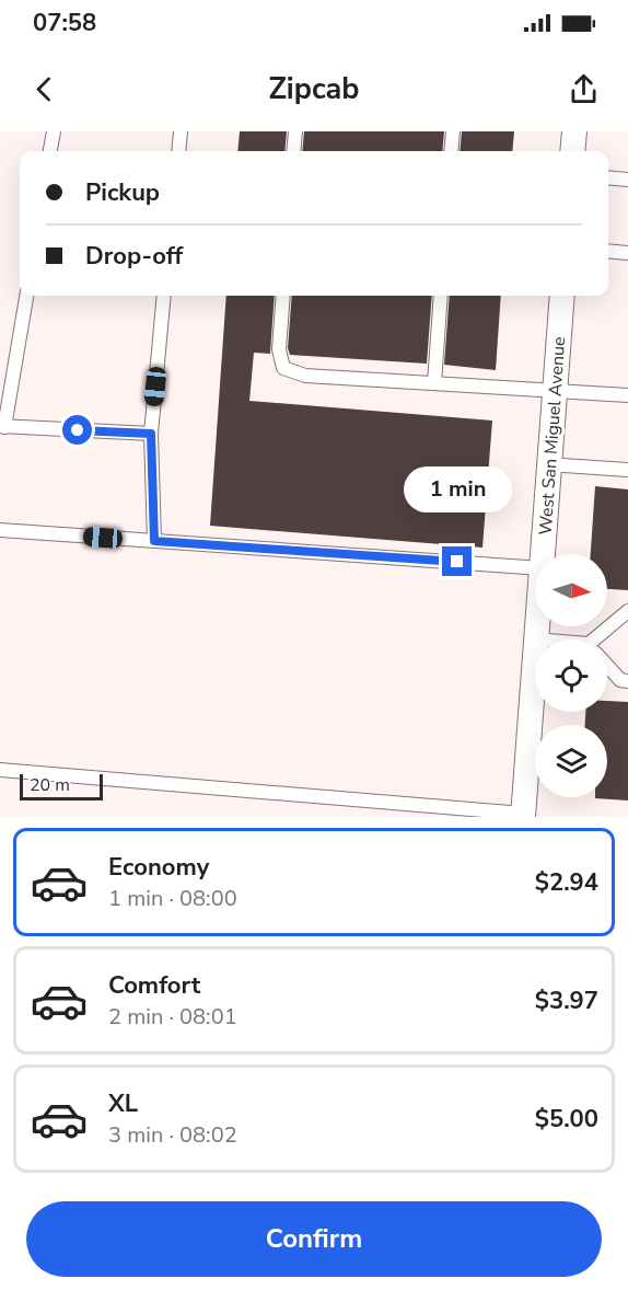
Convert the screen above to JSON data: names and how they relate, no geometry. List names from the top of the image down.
{
  "streets": {
    "street": ["West San Miguel Avenue"]
  },
  "scale_bar": "20 m",
  "north": "right",
  "page": {
    "status": "07:58",
    "header": "Zipcab",
    "banner": ["Pickup", "Drop-off"],
    "bubble": "1 min",
    "scale": "20 m",
    "list": [
      {
        "name": "Economy",
        "note": "1 min · 08:00",
        "value": "$2.94"
      },
      {
        "name": "Comfort",
        "note": "2 min · 08:01",
        "value": "$3.97"
      },
      {
        "name": "XL",
        "note": "3 min · 08:02",
        "value": "$5.00"
      }
    ],
    "buttons": "Confirm"
  }
}
